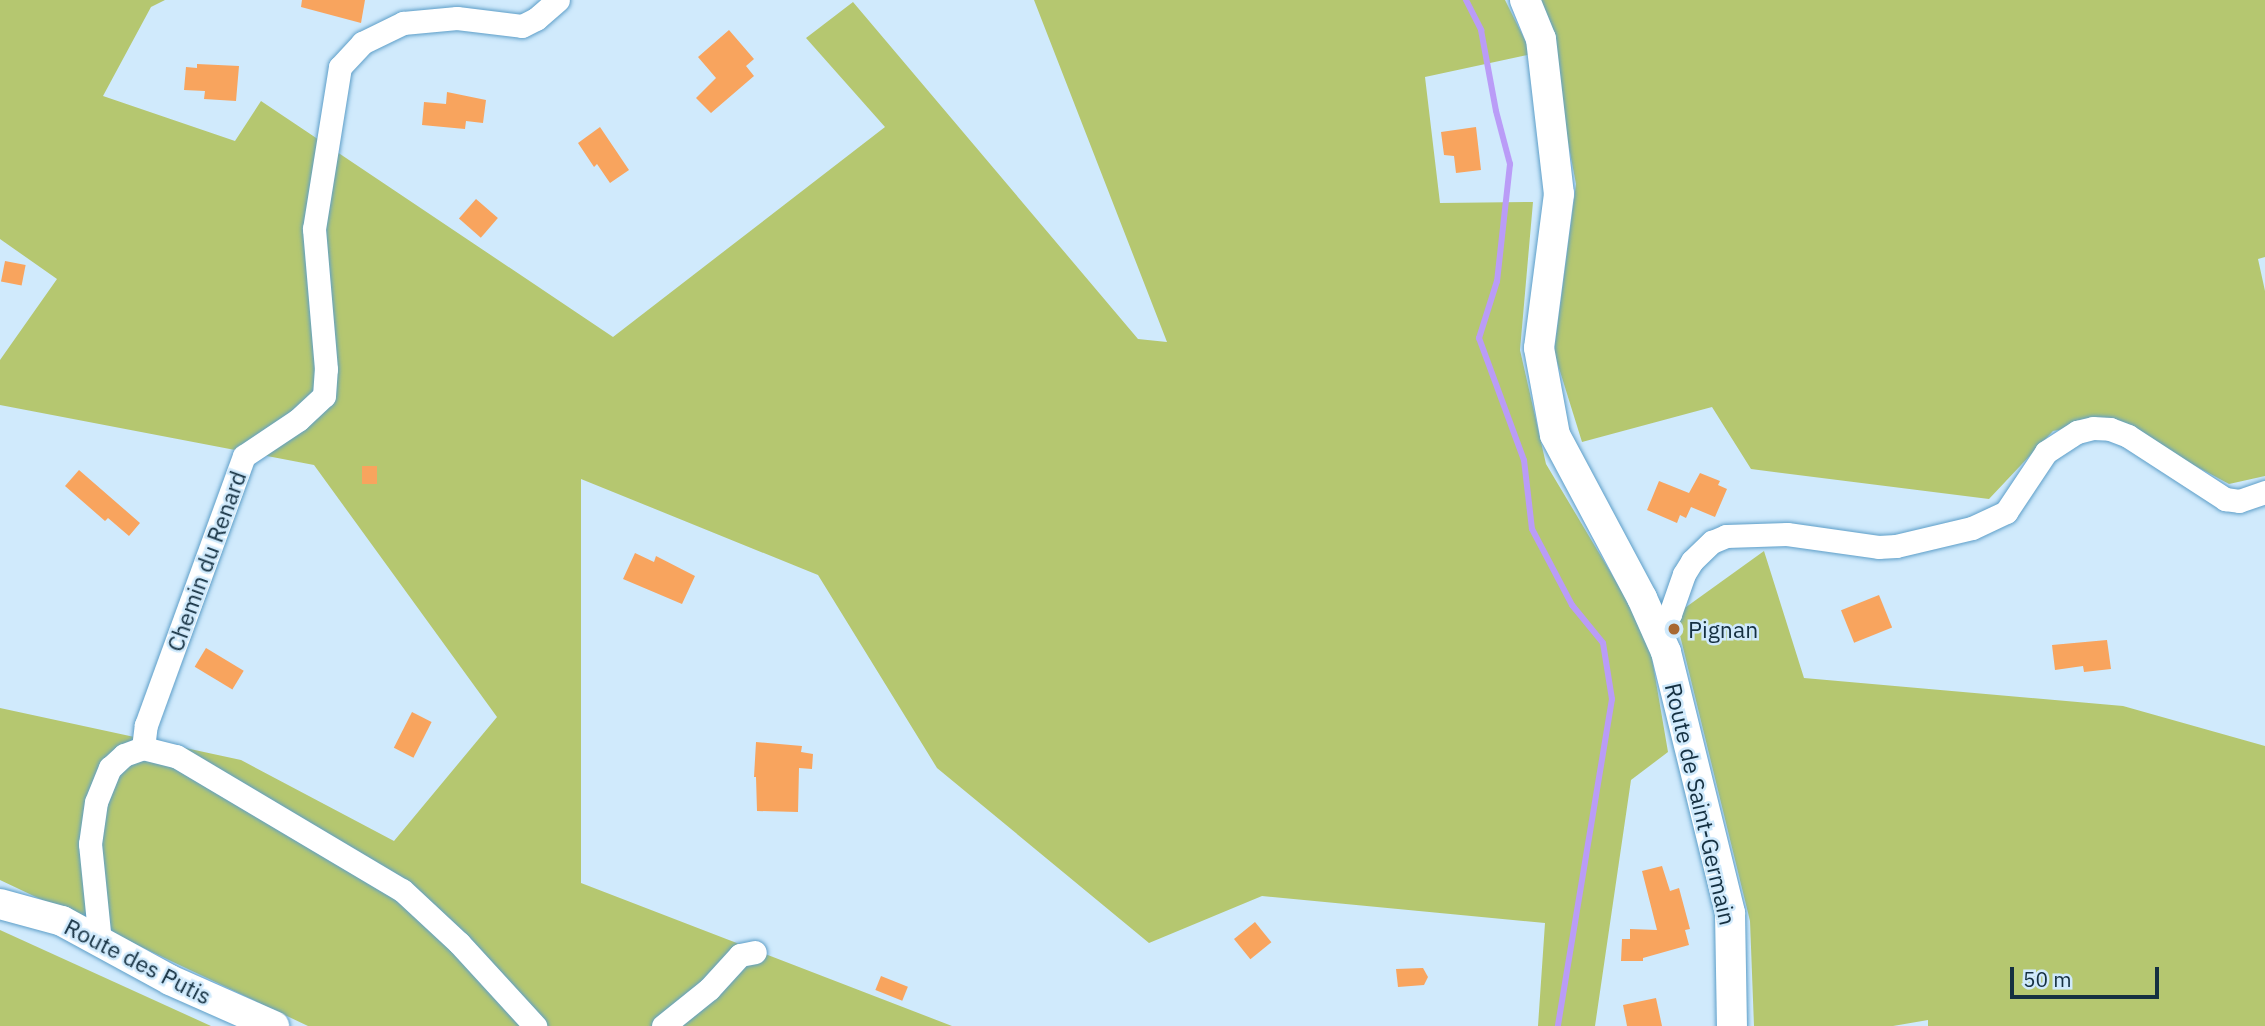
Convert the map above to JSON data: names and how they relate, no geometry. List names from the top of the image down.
{
  "streets": {
    "street": ["Chemin du Renard", "Route de Saint-Germain", "Route des Putis"]
  },
  "places": ["Pignan"],
  "scale_bar": "50 m"
}
